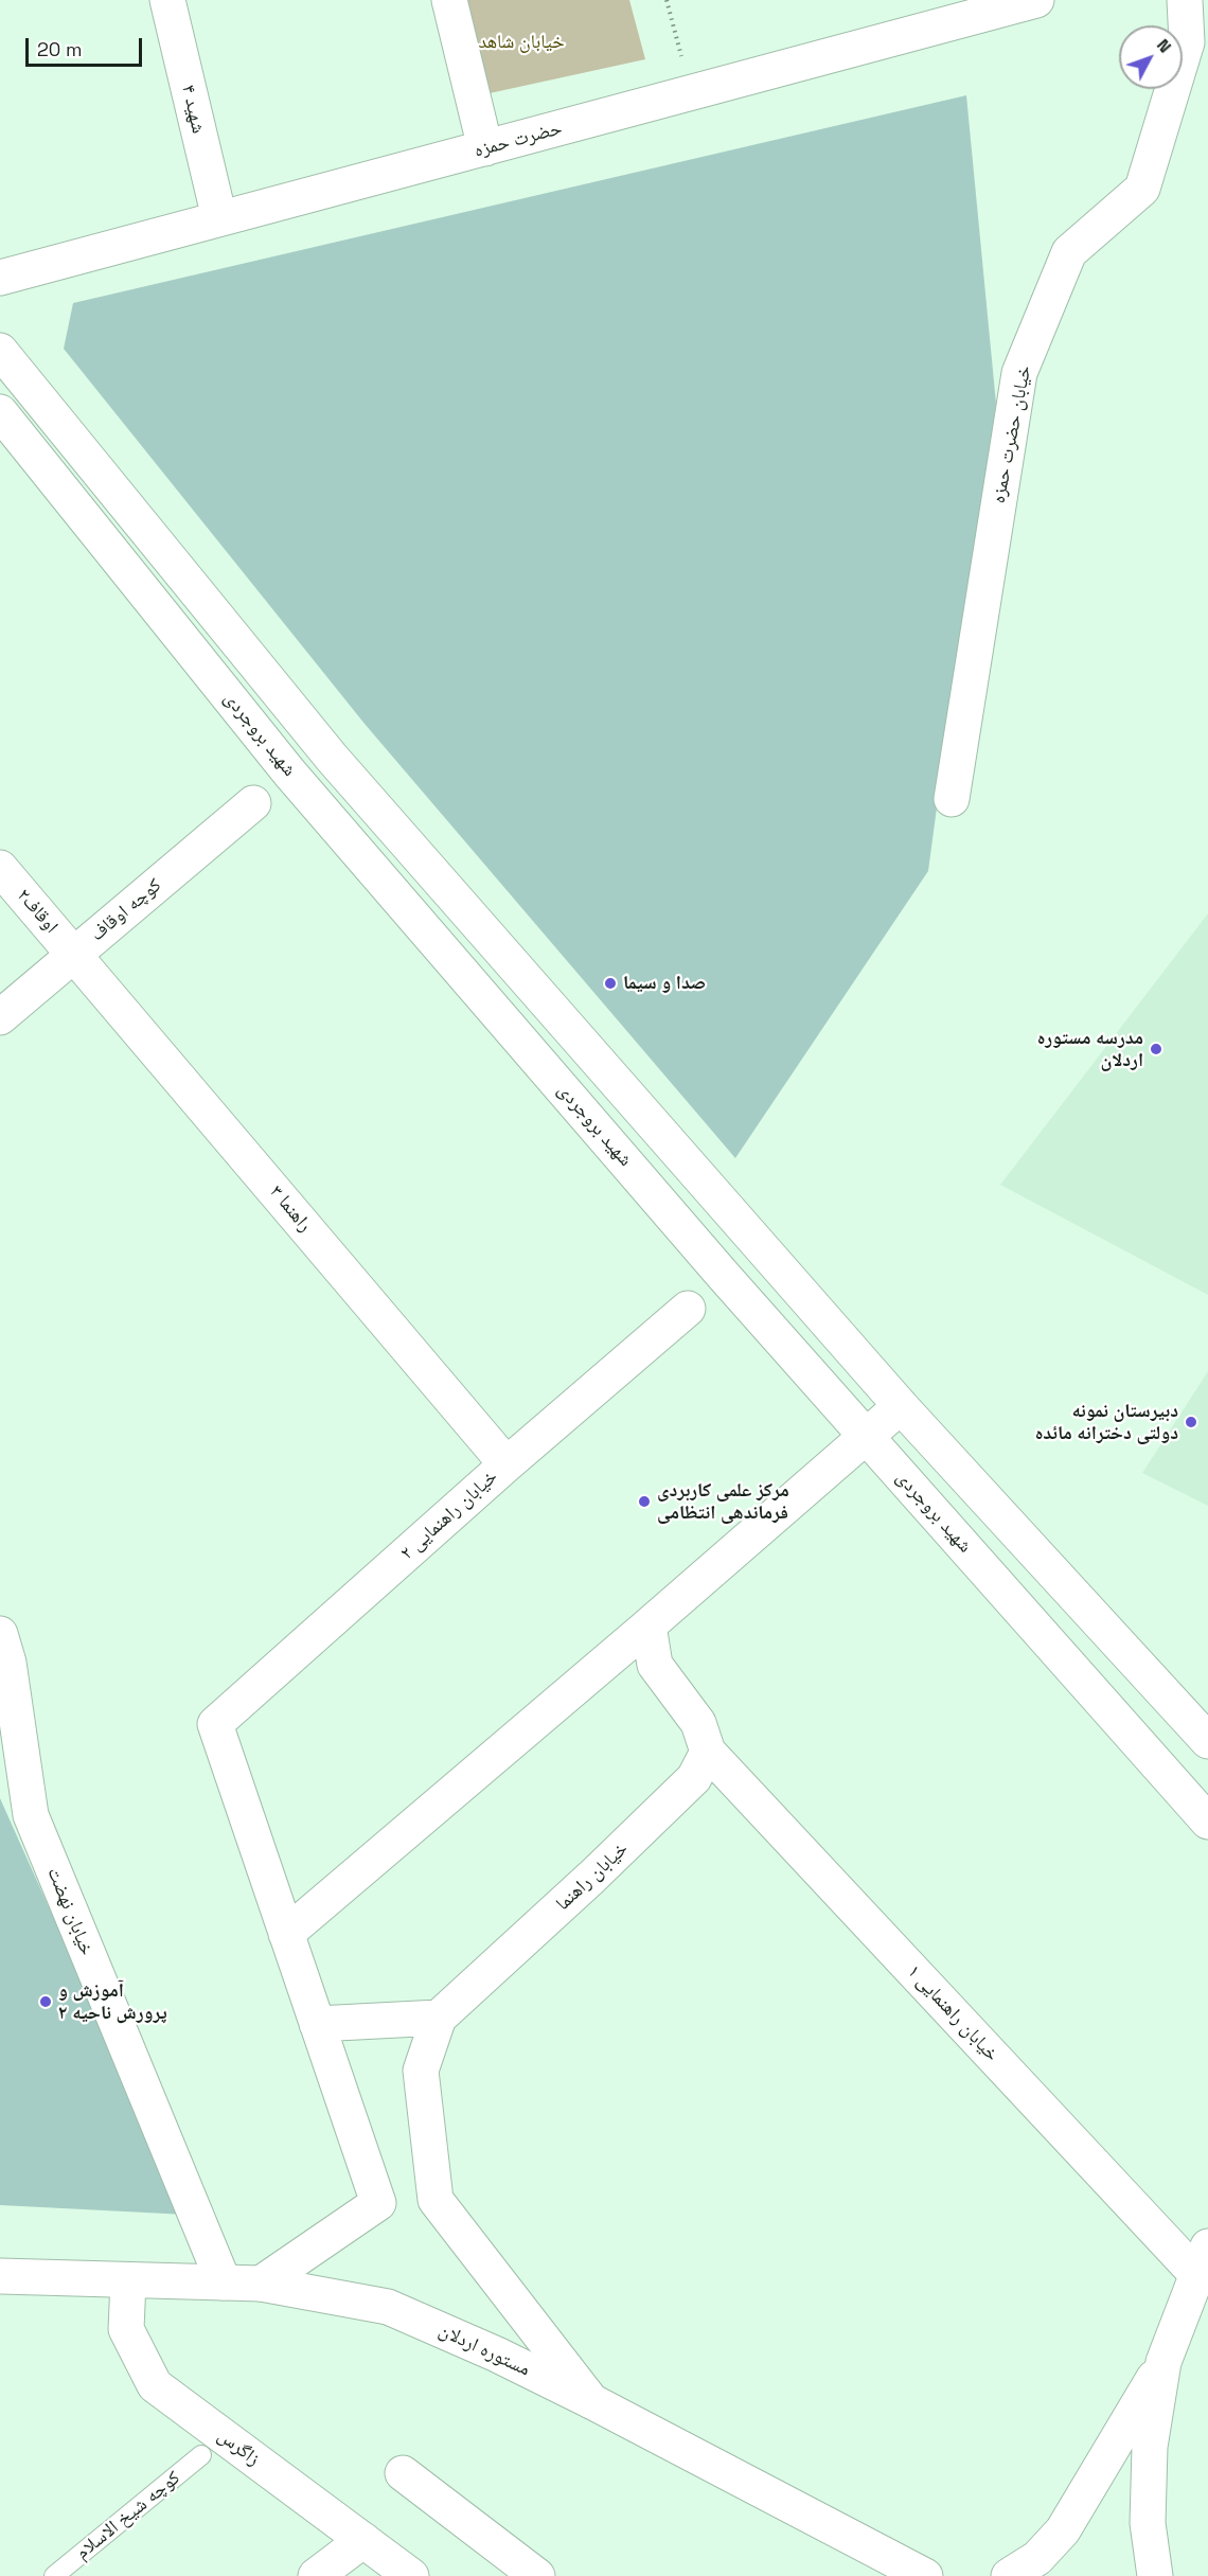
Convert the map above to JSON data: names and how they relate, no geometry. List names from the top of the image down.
{
  "streets": {
    "street": [
      "شهید ۴",
      "حضرت حمزه",
      "خیابان حضرت حمزه",
      "شهید بروجردی",
      "کوچه اوقاف",
      "اوقاف۲",
      "راهنما ۳",
      "خیابان راهنمایی ۲",
      "خیابان راهنما",
      "خیابان نهضت",
      "خیابان راهنمایی ۱",
      "مستوره اردلان",
      "زاگرس"
    ],
    "lane": ["کوچه شیخ الاسلام"]
  },
  "crossings": [
    ["شهید ۴", "حضرت حمزه"],
    ["کوچه اوقاف", "اوقاف۲"],
    ["کوچه اوقاف", "راهنما ۳"],
    ["اوقاف۲", "راهنما ۳"],
    ["راهنما ۳", "خیابان راهنمایی ۲"],
    ["خیابان راهنما", "خیابان راهنمایی ۱"],
    ["خیابان راهنما", "مستوره اردلان"],
    ["خیابان نهضت", "مستوره اردلان"],
    ["مستوره اردلان", "زاگرس"]
  ],
  "parks": ["خیابان شاهد"],
  "places": [
    "صدا و سیما",
    "مدرسه مستوره اردلان",
    "دبیرستان نمونه دولتی دخترانه مائده",
    "مرکز علمی کاربردی فرماندهی انتظامی",
    "آموزش و پرورش ناحیه ۲"
  ],
  "scale_bar": "20 m",
  "north": "top right"
}
